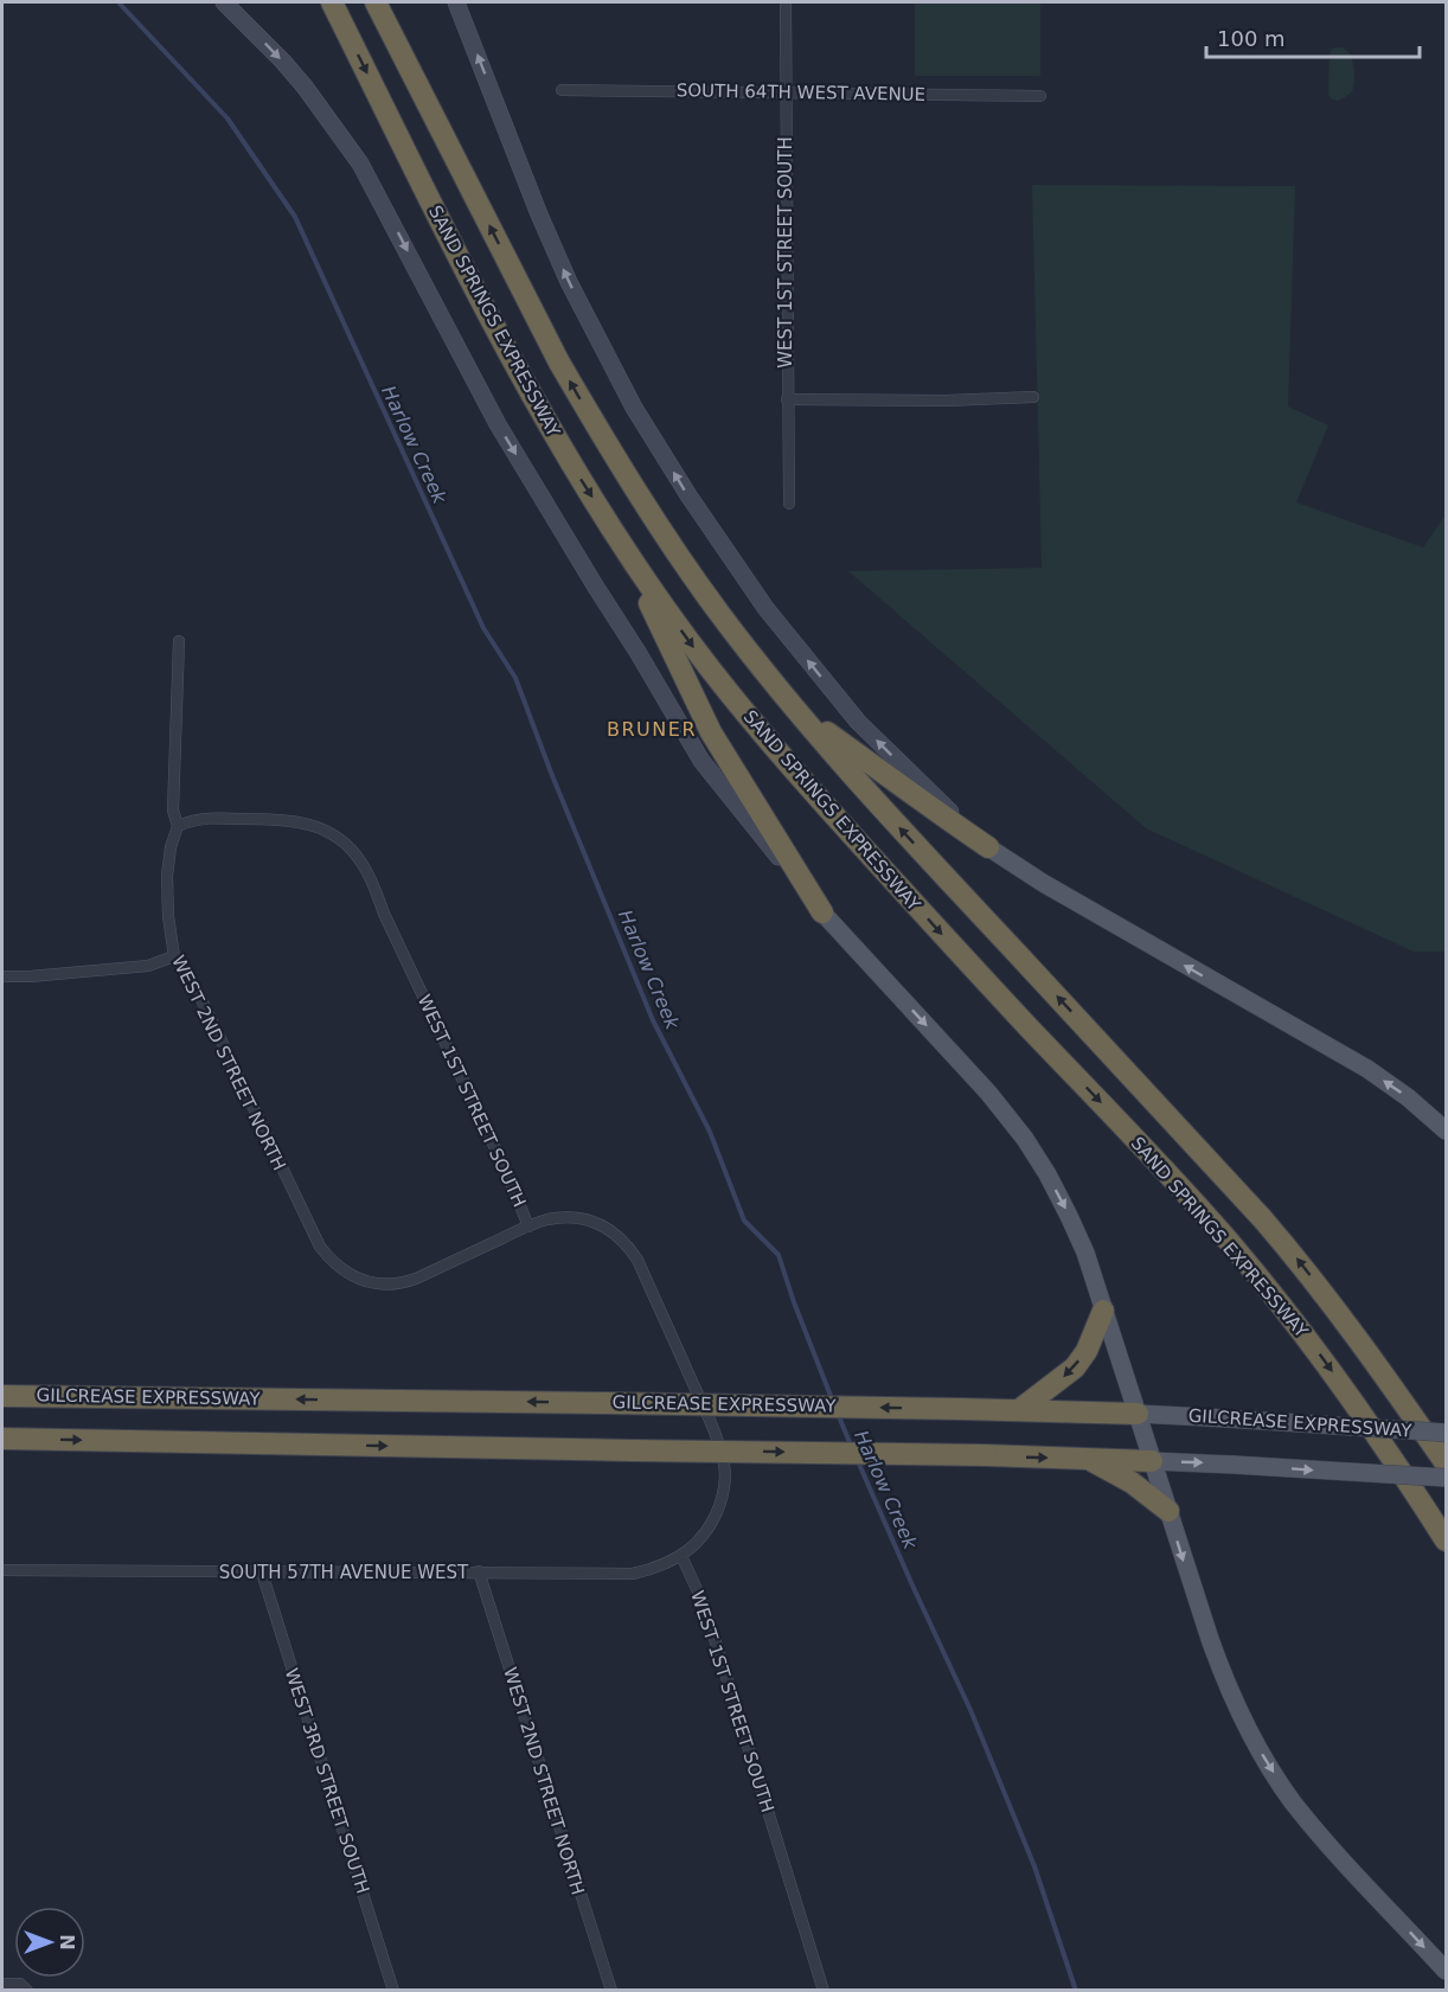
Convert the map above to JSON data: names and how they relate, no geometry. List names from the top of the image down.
{
  "streets": {
    "highway": ["SAND SPRINGS EXPRESSWAY", "GILCREASE EXPRESSWAY"],
    "street": [
      "SOUTH 64TH WEST AVENUE",
      "WEST 1ST STREET SOUTH",
      "WEST 2ND STREET NORTH",
      "SOUTH 57TH AVENUE WEST",
      "WEST 3RD STREET SOUTH"
    ]
  },
  "crossings": [
    ["SOUTH 64TH WEST AVENUE", "WEST 1ST STREET SOUTH"],
    ["WEST 1ST STREET SOUTH", "WEST 2ND STREET NORTH"],
    ["WEST 1ST STREET SOUTH", "SOUTH 57TH AVENUE WEST"],
    ["WEST 2ND STREET NORTH", "SOUTH 57TH AVENUE WEST"],
    ["SOUTH 57TH AVENUE WEST", "WEST 3RD STREET SOUTH"]
  ],
  "districts": ["BRUNER"],
  "water": ["Harlow Creek"],
  "scale_bar": "100 m",
  "north": "right"
}
